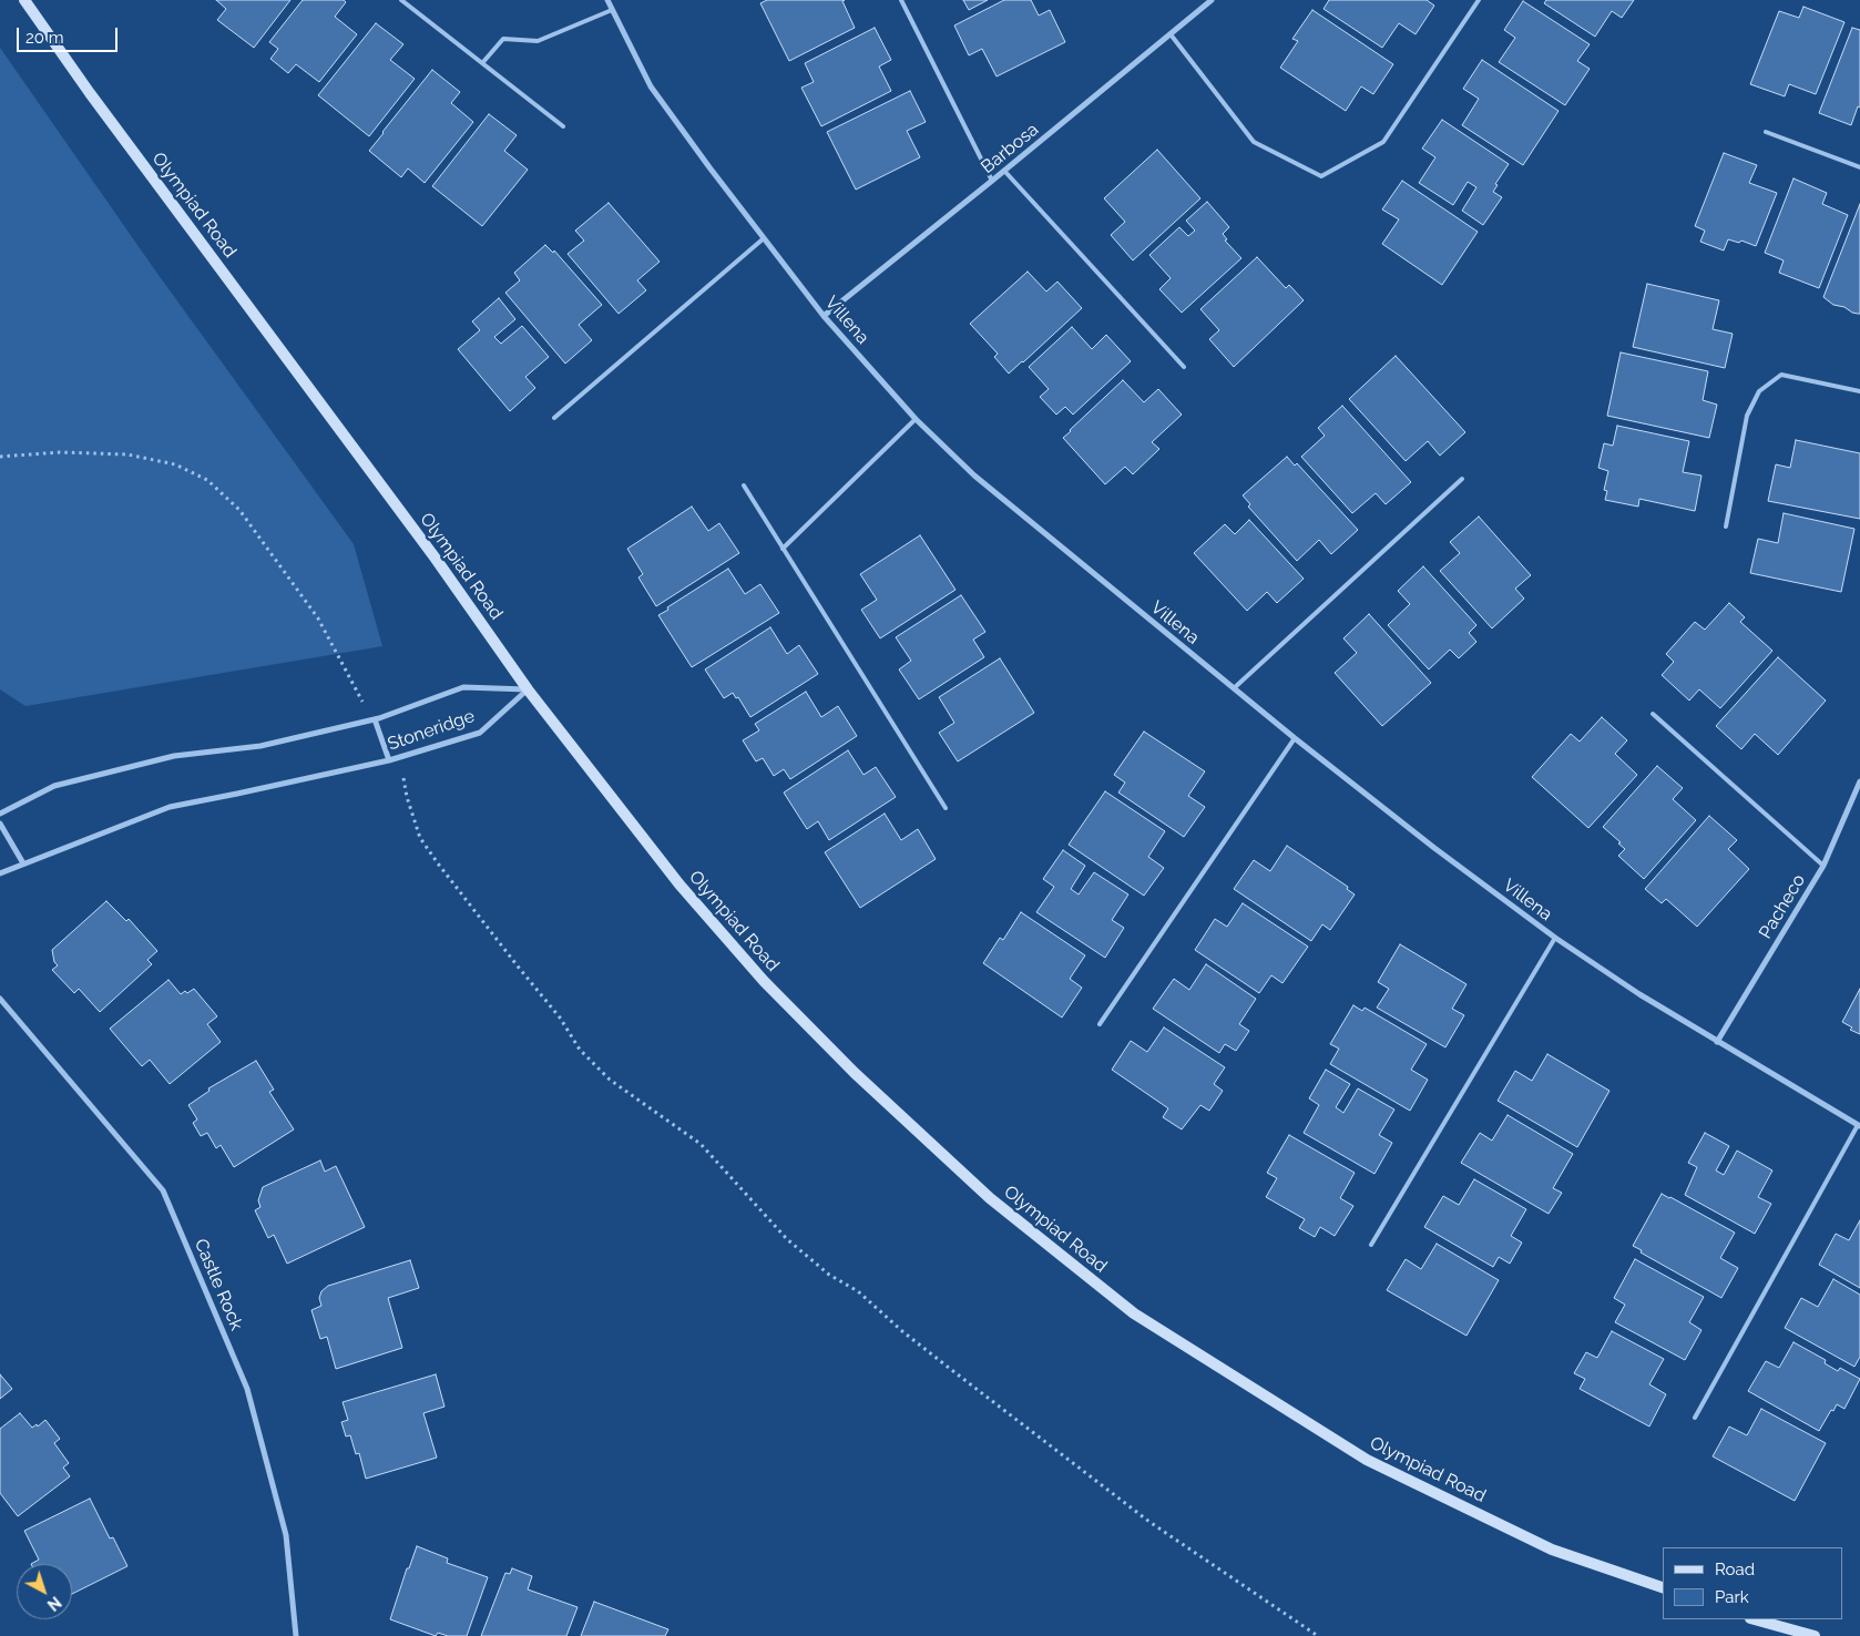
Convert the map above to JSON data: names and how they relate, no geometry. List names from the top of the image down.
{
  "streets": {
    "main road": ["Olympiad Road"],
    "street": [
      "Barbosa",
      "Villena",
      "Stoneridge",
      "Pacheco",
      "Castle Rock"
    ]
  },
  "crossings": [
    ["Barbosa", "Villena"],
    ["Olympiad Road", "Stoneridge"],
    ["Villena", "Pacheco"]
  ],
  "legend": ["Road", "Park"],
  "scale_bar": "20 m",
  "north": "bottom right"
}
